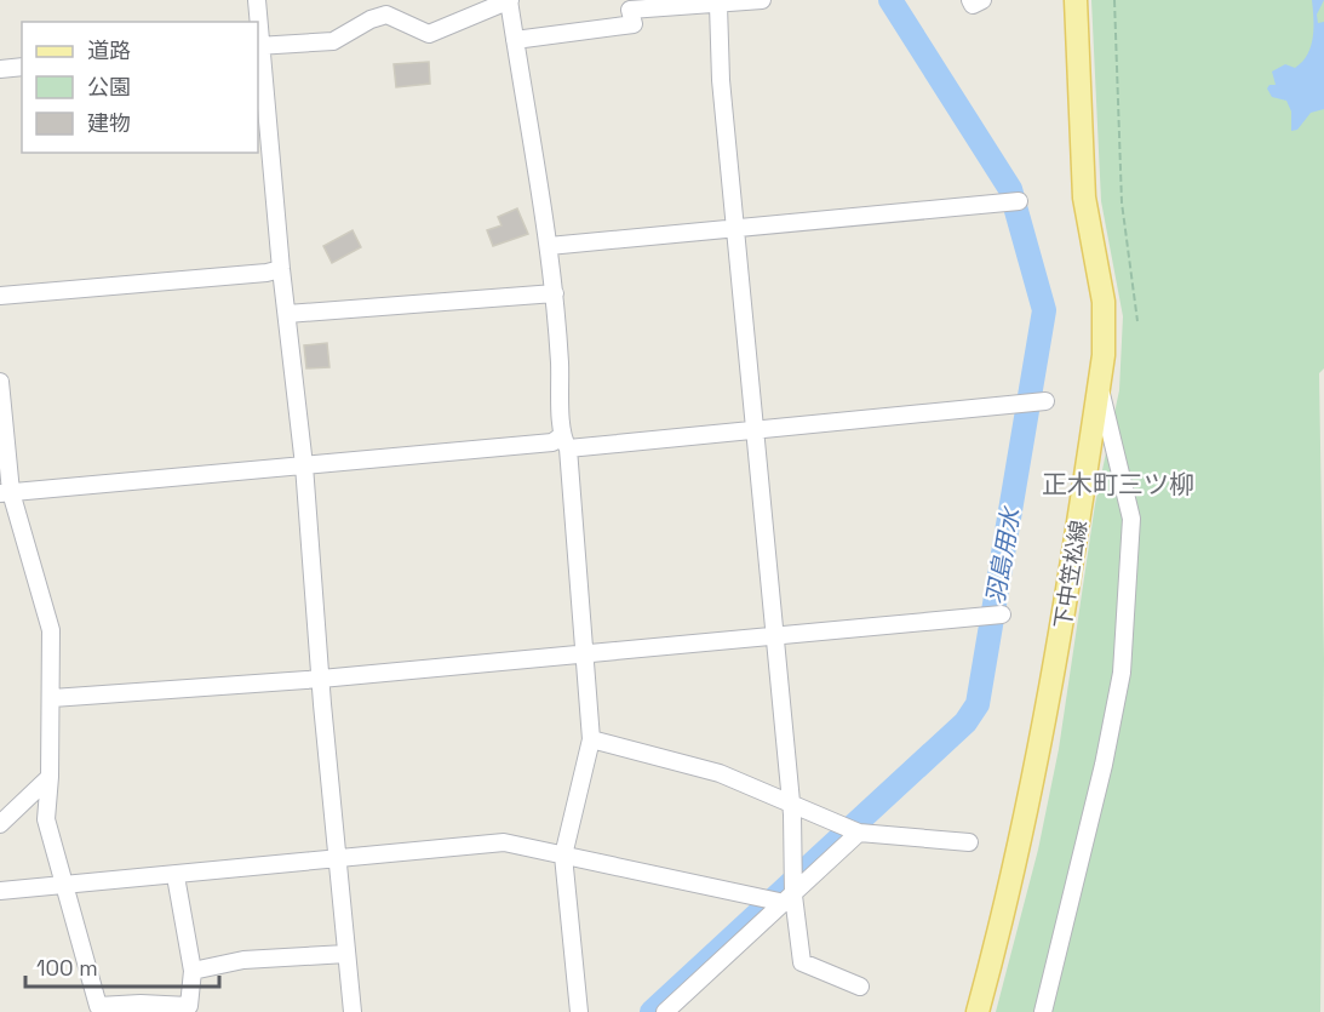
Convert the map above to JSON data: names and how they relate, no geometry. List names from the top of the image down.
{
  "streets": {
    "main road": ["下中笠松線"]
  },
  "districts": ["正木町三ツ柳"],
  "water": ["羽島用水"],
  "legend": ["道路", "公園", "建物"],
  "scale_bar": "100 m"
}
